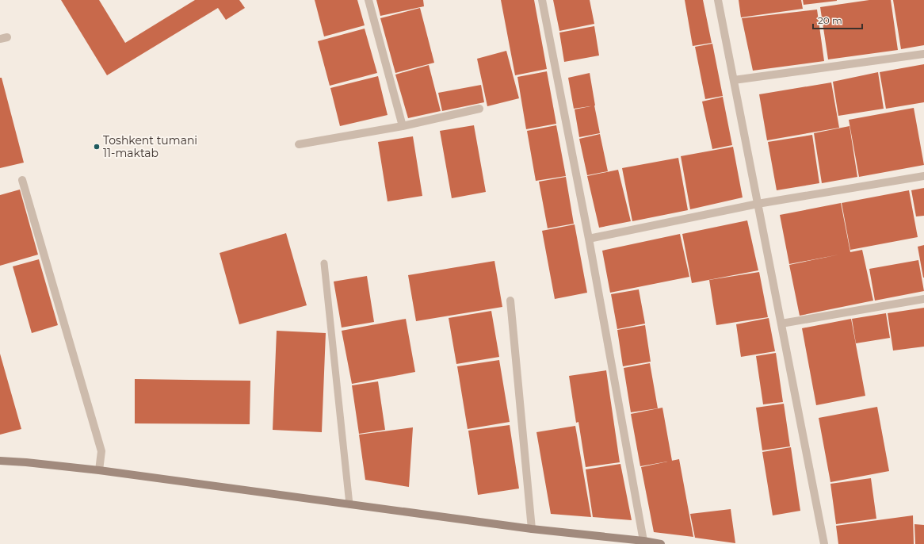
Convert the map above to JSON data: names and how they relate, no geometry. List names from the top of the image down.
{
  "places": ["Toshkent tumani 11-maktab"],
  "scale_bar": "20 m"
}
